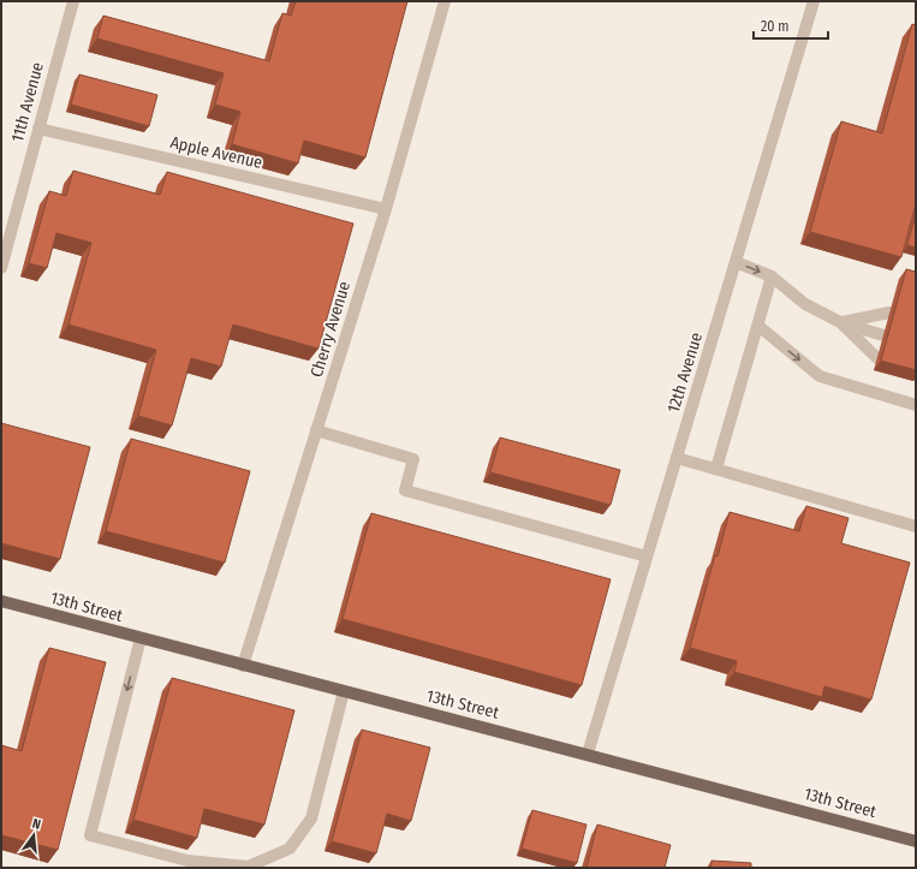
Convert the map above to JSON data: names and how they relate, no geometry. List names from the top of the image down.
{
  "streets": {
    "main road": ["13th Street"],
    "street": [
      "11th Avenue",
      "Apple Avenue",
      "Cherry Avenue",
      "12th Avenue"
    ]
  },
  "crossings": [
    ["11th Avenue", "Apple Avenue"],
    ["Apple Avenue", "Cherry Avenue"],
    ["Cherry Avenue", "13th Street"],
    ["12th Avenue", "13th Street"]
  ],
  "scale_bar": "20 m",
  "north": "top"
}
